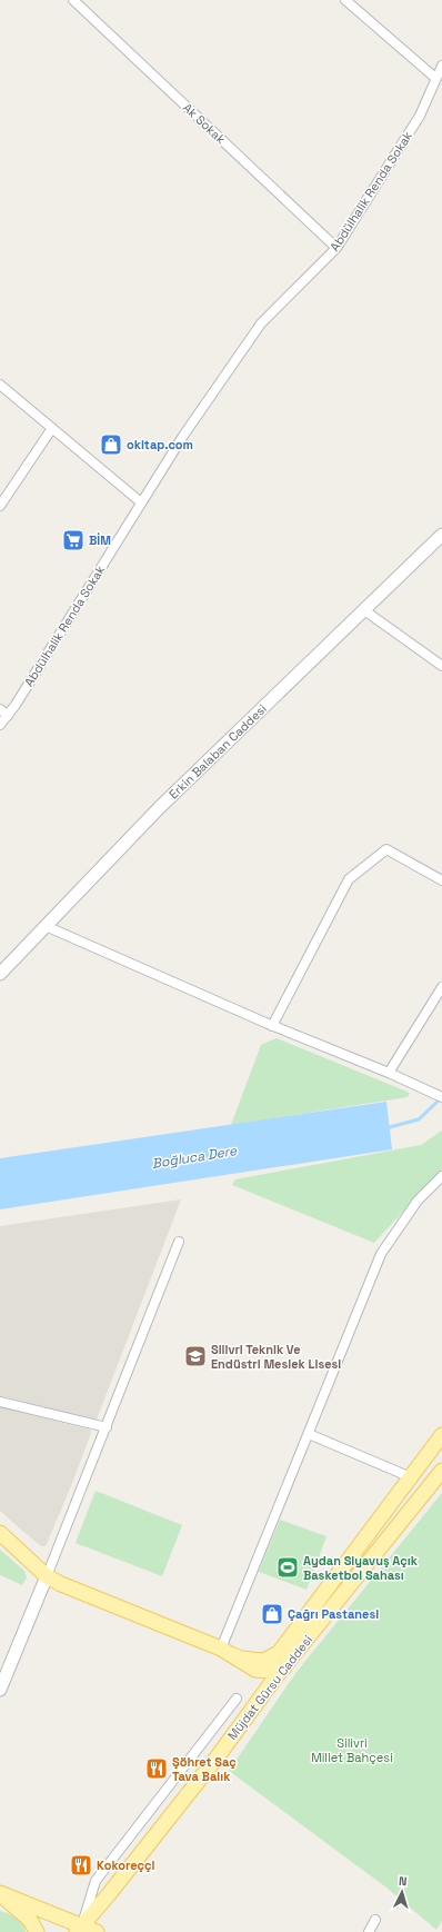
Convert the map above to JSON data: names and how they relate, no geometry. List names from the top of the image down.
{
  "streets": {
    "main road": ["Müjdat Gürsu Caddesi"],
    "street": ["Ak Sokak", "Abdülhalik Renda Sokak", "Erkin Balaban Caddesi"]
  },
  "crossings": [
    ["Ak Sokak", "Abdülhalik Renda Sokak"]
  ],
  "water": ["Boğluca Dere"],
  "parks": ["Silivri Millet Bahçesi"],
  "places": {
    "shop": ["okitap.com", "Çağrı Pastanesi"],
    "supermarket": ["BİM"],
    "school or university": ["Silivri Teknik Ve Endüstri Meslek Lisesi"],
    "sports": ["Aydan Siyavuş Açık Basketbol Sahası"],
    "restaurant": ["Şöhret Saç Tava Balık", "Kokoreççi"]
  },
  "north": "top"
}
